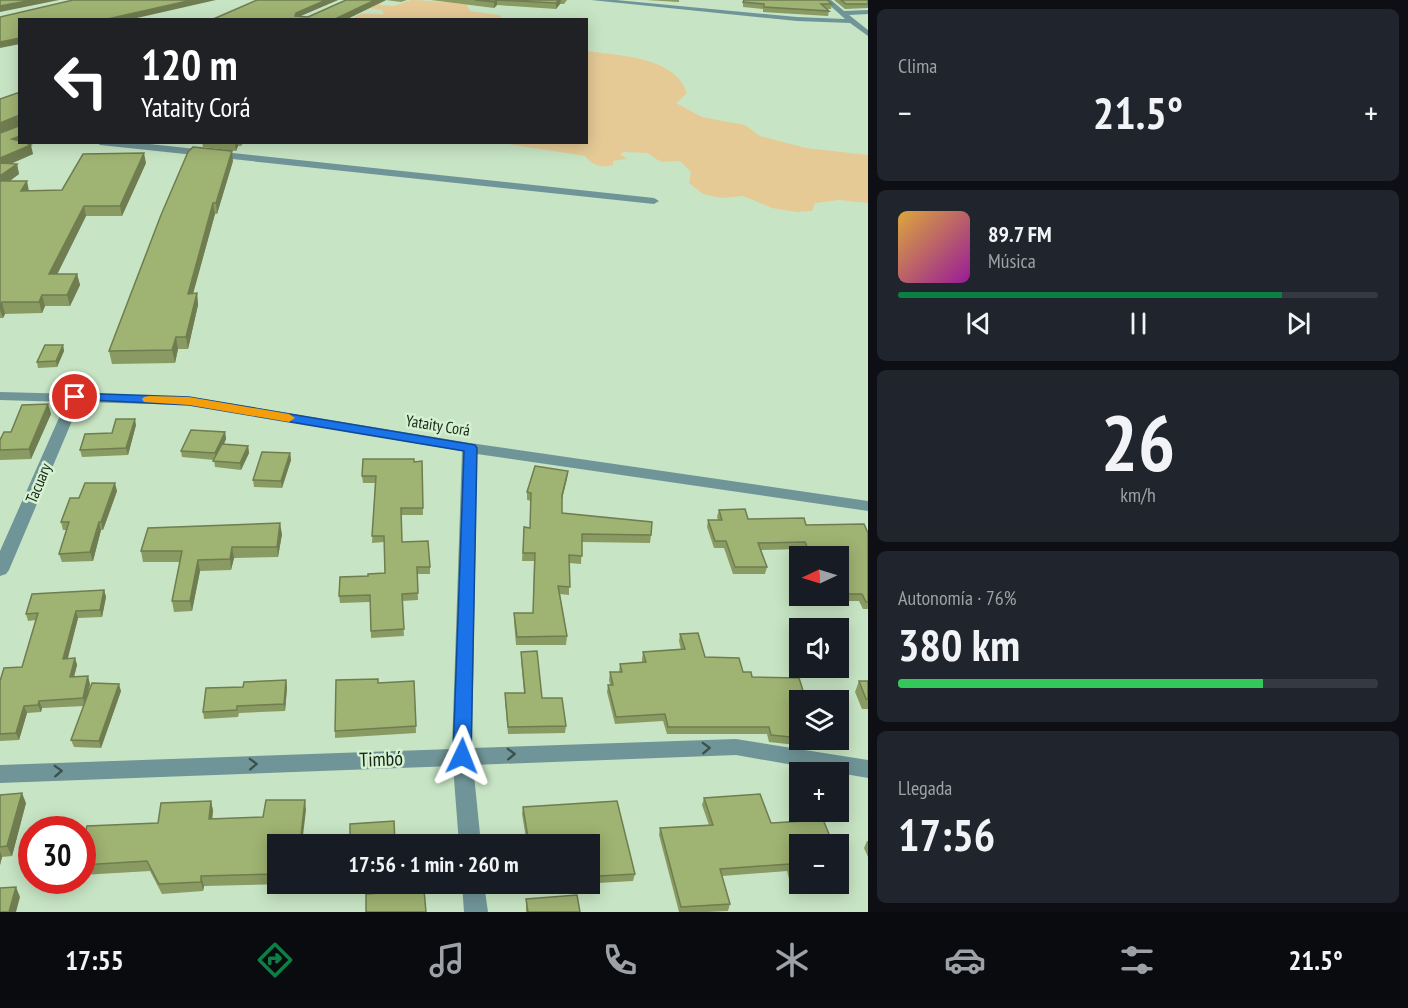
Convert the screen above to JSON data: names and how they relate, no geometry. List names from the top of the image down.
{
  "streets": {
    "street": ["Yataity Corá", "Tacuary", "Timbó"]
  },
  "crossings": [
    ["Yataity Corá", "Tacuary"]
  ],
  "one_way": ["Timbó"],
  "north": "left",
  "page": {
    "tile": [
      "Clima",
      ["26", "km/h"],
      ["Autonomía · 76%", "380 km"],
      ["Llegada", "17:56"]
    ],
    "turn": ["120 m", "Yataity Corá"],
    "heat": ["−", "21.5°", "+"],
    "song": ["89.7 FM", "Música"],
    "map_buttons": ["+", "−"],
    "limit": "30",
    "trip": "17:56 · 1 min · 260 m",
    "tabs": ["17:55", "21.5°"]
  }
}
